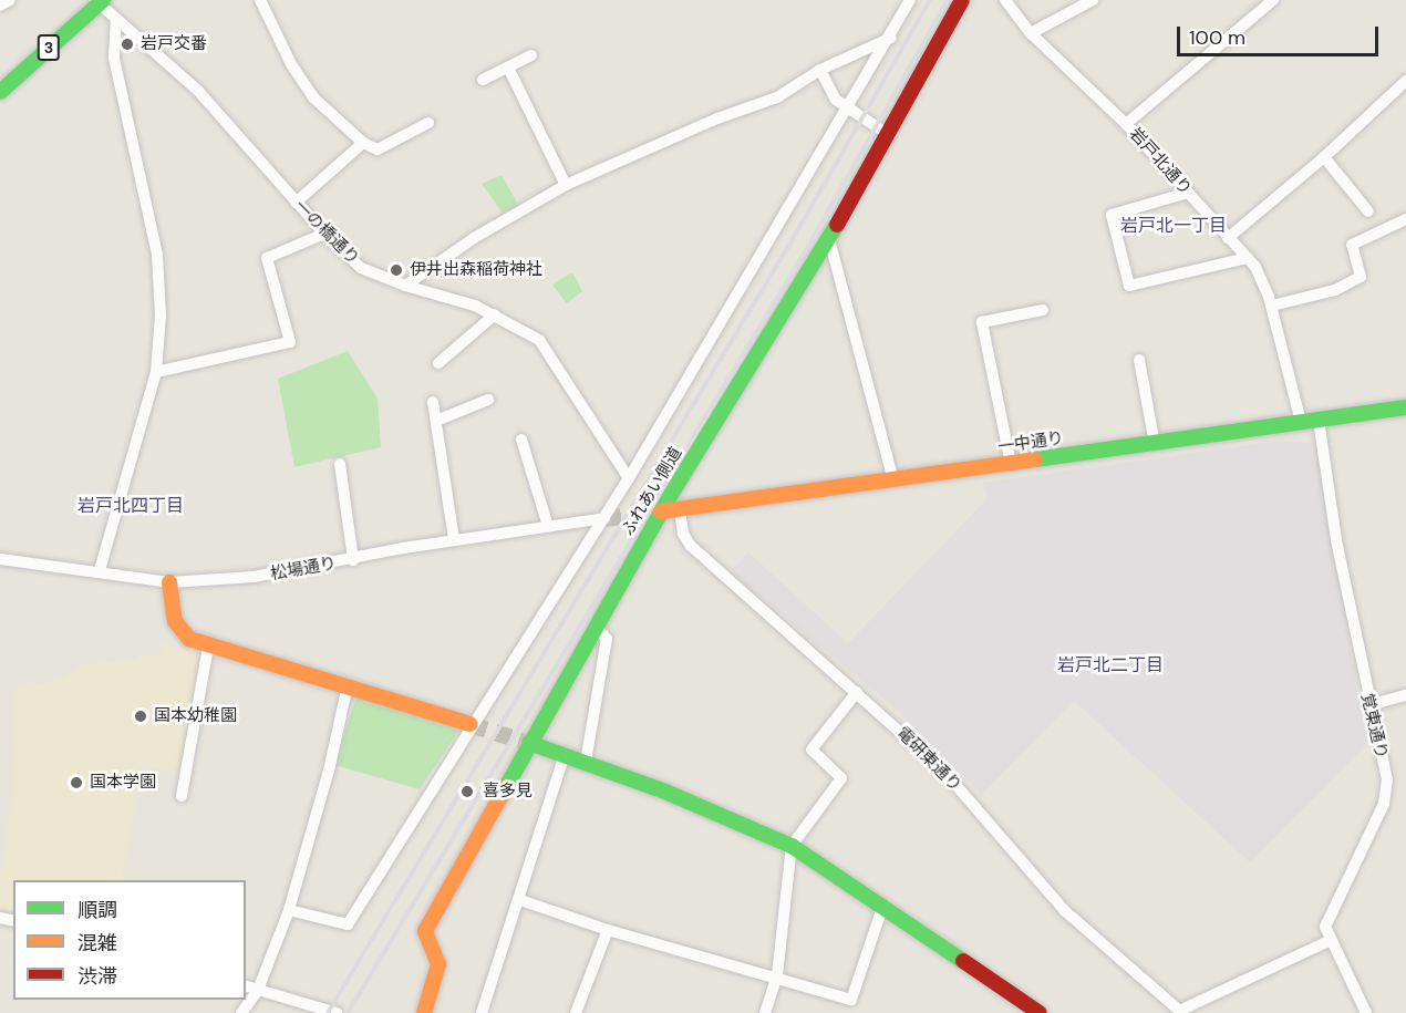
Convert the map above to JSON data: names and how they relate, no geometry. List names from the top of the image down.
{
  "streets": {
    "street": [
      "3",
      "岩戸北通り",
      "一の橋通り",
      "一中通り",
      "ふれあい側道",
      "松場通り",
      "覚東通り",
      "電研東通り"
    ]
  },
  "crossings": [
    ["3", "一の橋通り"],
    ["岩戸北通り", "一中通り"],
    ["一の橋通り", "ふれあい側道"],
    ["一中通り", "ふれあい側道"],
    ["一中通り", "覚東通り"],
    ["一中通り", "電研東通り"],
    ["ふれあい側道", "松場通り"]
  ],
  "districts": ["岩戸北一丁目", "岩戸北四丁目", "岩戸北二丁目"],
  "places": [
    "岩戸交番",
    "伊井出森稲荷神社",
    "国本幼稚園",
    "国本学園",
    "喜多見"
  ],
  "legend": ["順調", "混雑", "渋滞"],
  "scale_bar": "100 m"
}
